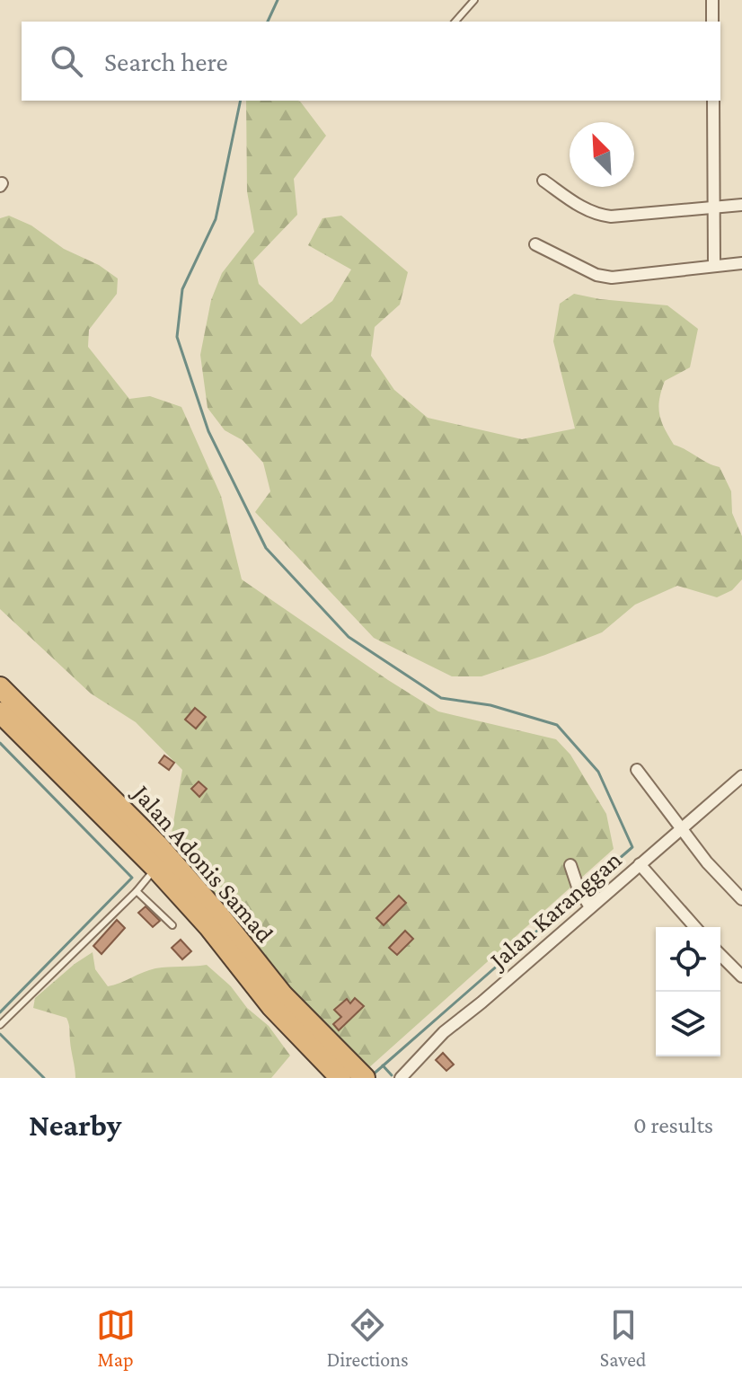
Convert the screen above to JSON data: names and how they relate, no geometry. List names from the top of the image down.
{
  "streets": {
    "highway": ["Jalan Adonis Samad"],
    "street": ["Jalan Karanggan"]
  },
  "north": "top left",
  "page": {
    "search": "Search here",
    "heading": ["Nearby", "0 results"],
    "nav": ["Map", "Directions", "Saved"]
  }
}
